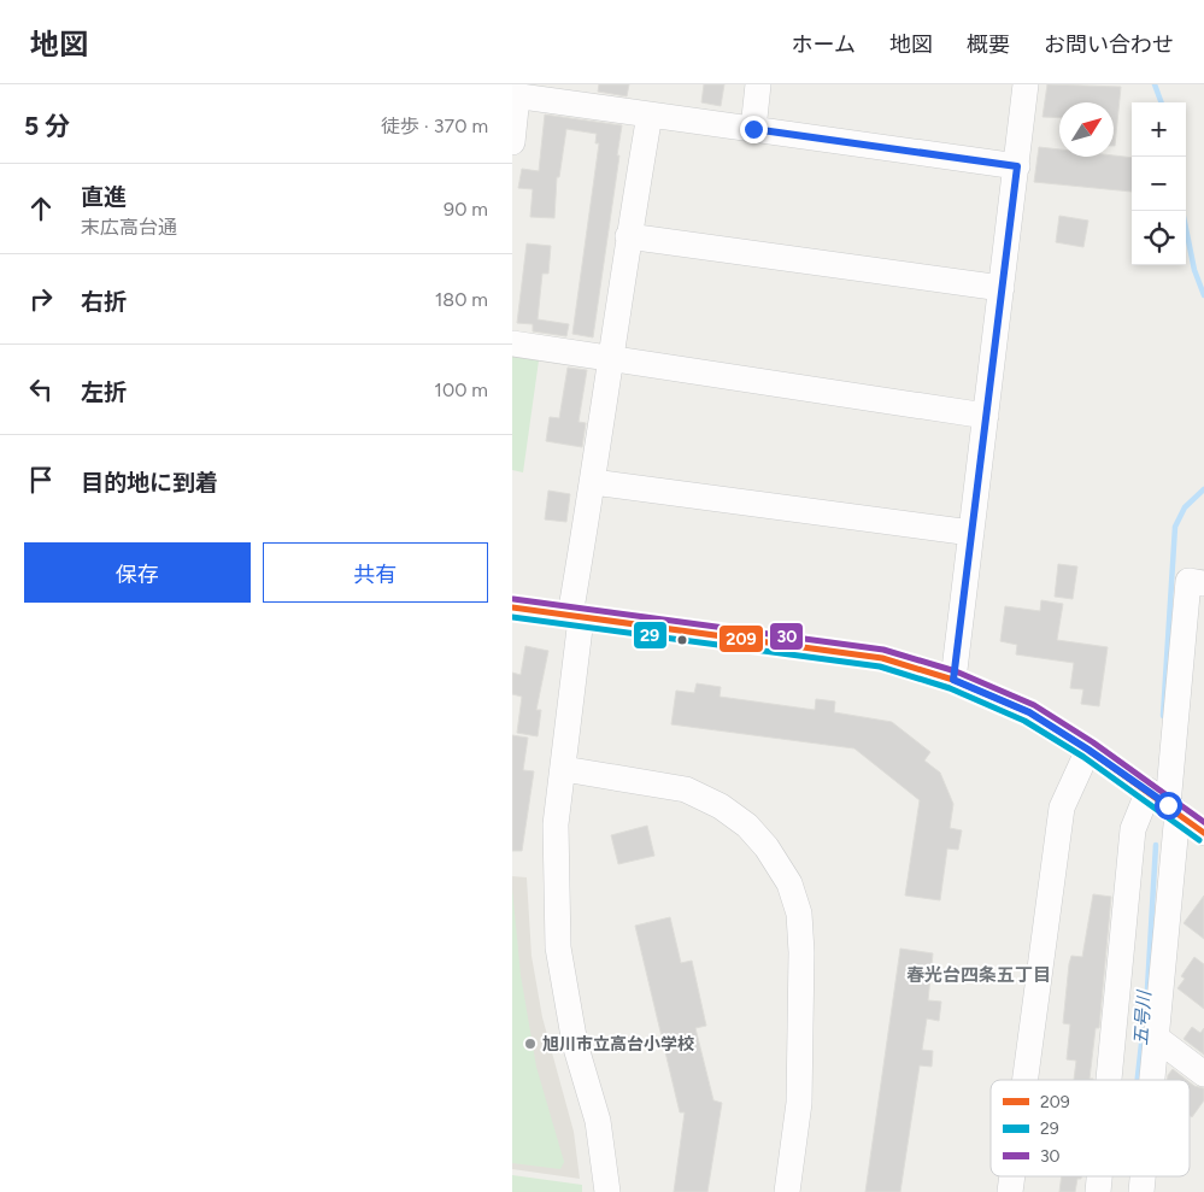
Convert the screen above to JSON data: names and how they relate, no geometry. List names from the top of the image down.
{
  "districts": ["春光台四条五丁目"],
  "water": ["五号川"],
  "places": ["旭川市立高台小学校"],
  "lines": ["transit line 30", "transit line 209", "transit line 29"],
  "legend": ["209", "29", "30"],
  "north": "top right",
  "page": {
    "header": "地図",
    "nav": [
      "ホーム",
      "地図",
      "概要",
      "お問い合わせ"
    ],
    "heading": ["5 分", "徒歩 · 370 m"],
    "map_buttons": ["+", "−"],
    "list": [
      ["直進", "末広高台通", "90 m"],
      ["右折", "180 m"],
      ["左折", "100 m"],
      "目的地に到着"
    ],
    "buttons": ["保存", "共有"]
  }
}
